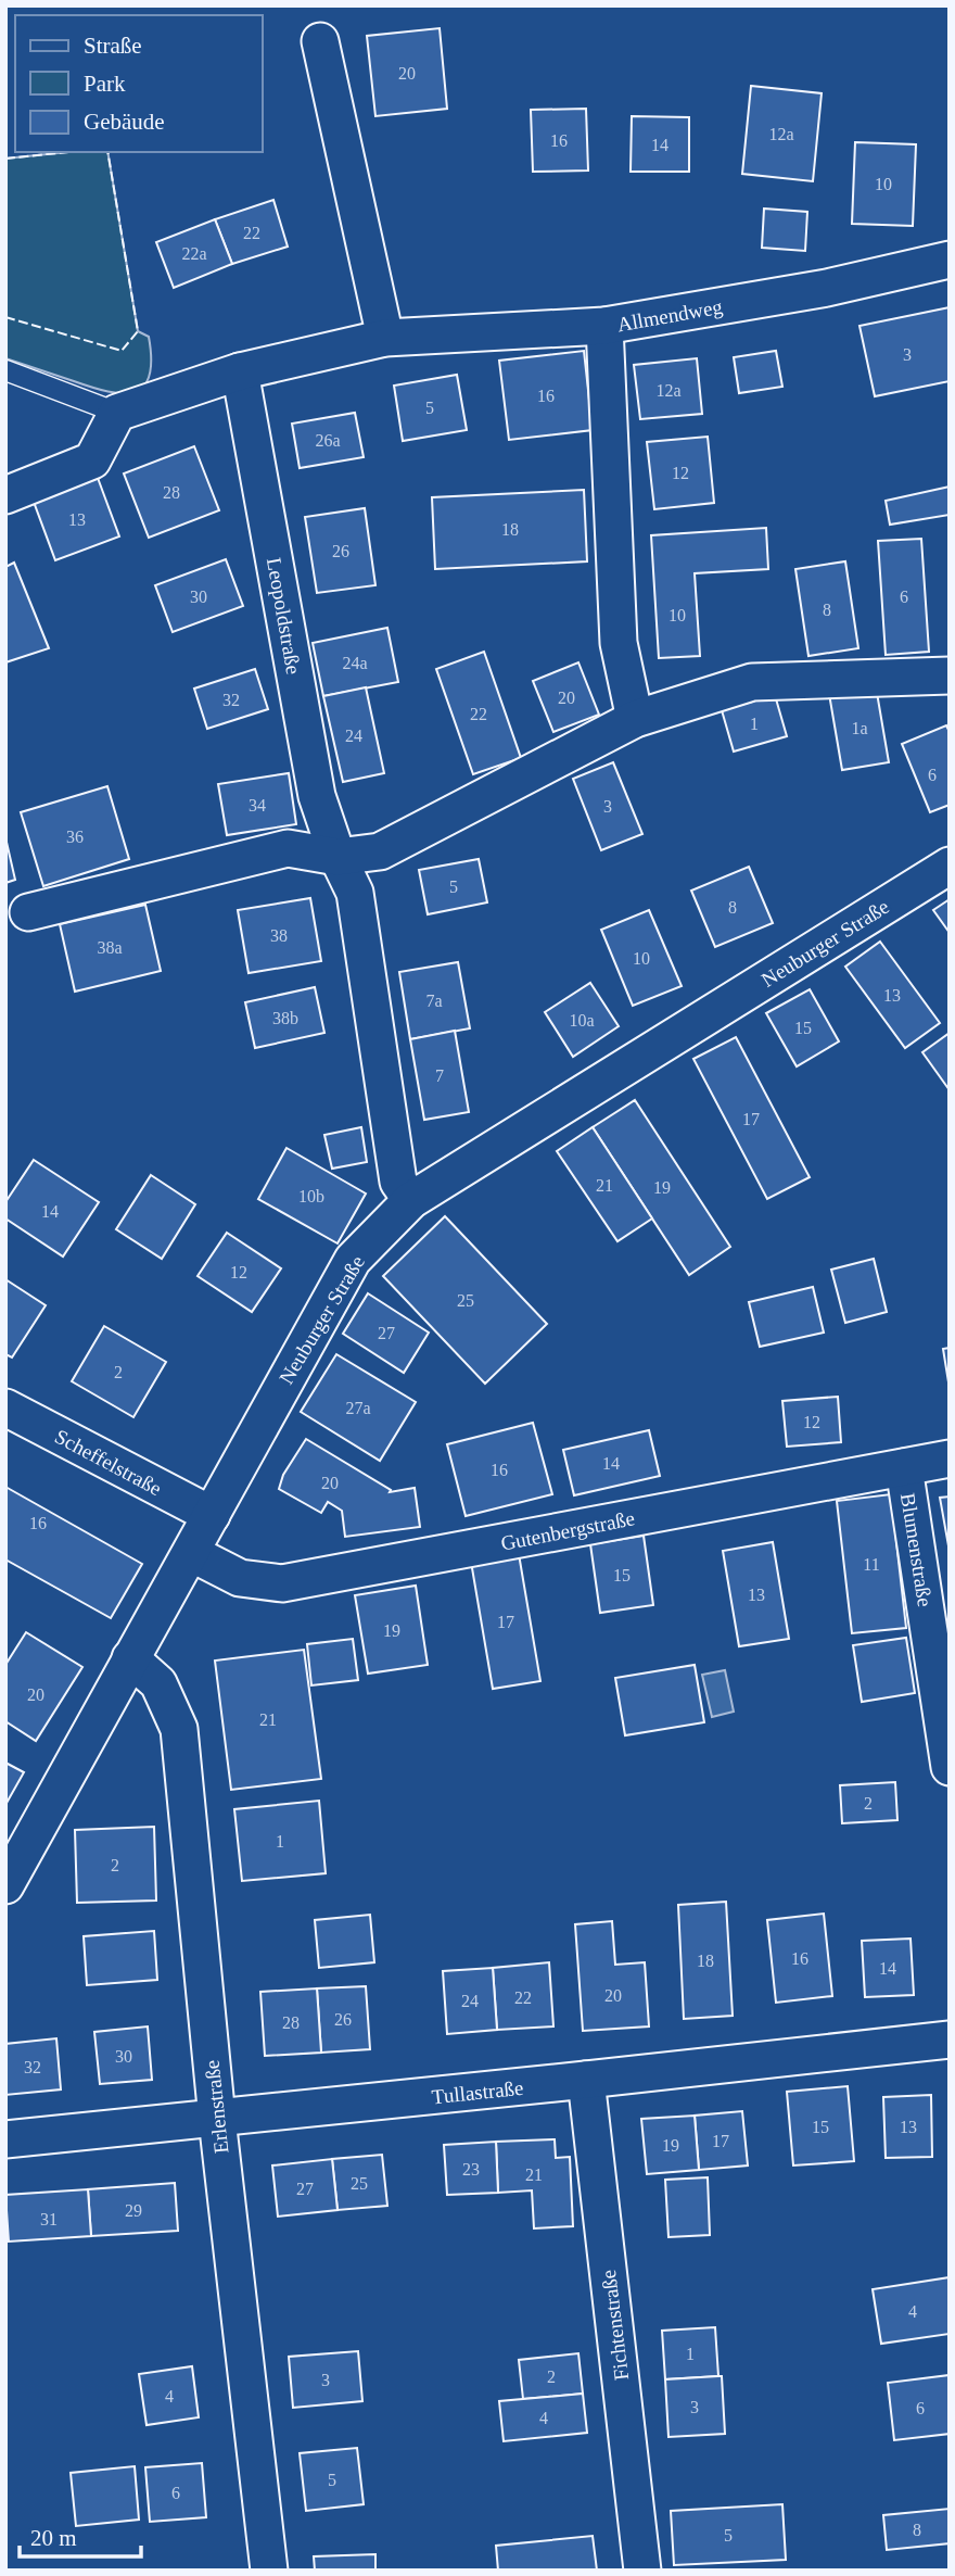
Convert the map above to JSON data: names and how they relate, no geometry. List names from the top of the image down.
{
  "streets": {
    "street": [
      "Allmendweg",
      "Leopoldstraße",
      "Neuburger Straße",
      "Scheffelstraße",
      "Gutenbergstraße",
      "Blumenstraße",
      "Tullastraße",
      "Erlenstraße",
      "Fichtenstraße"
    ]
  },
  "crossings": [
    ["Allmendweg", "Leopoldstraße"],
    ["Leopoldstraße", "Neuburger Straße"],
    ["Neuburger Straße", "Scheffelstraße"],
    ["Neuburger Straße", "Gutenbergstraße"],
    ["Neuburger Straße", "Erlenstraße"],
    ["Gutenbergstraße", "Blumenstraße"],
    ["Tullastraße", "Erlenstraße"],
    ["Tullastraße", "Fichtenstraße"]
  ],
  "house_numbers": [
    "20",
    "12a",
    "16",
    "14",
    "10",
    "22",
    "22a",
    "3",
    "12a",
    "16",
    "5",
    "26a",
    "12",
    "28",
    "13",
    "18",
    "26",
    "30",
    "6",
    "8",
    "10",
    "24a",
    "20",
    "32",
    "22",
    "1",
    "1a",
    "24",
    "6",
    "34",
    "3",
    "36",
    "5",
    "8",
    "38",
    "38a",
    "10",
    "13",
    "7a",
    "38b",
    "10a",
    "15",
    "7",
    "17",
    "21",
    "19",
    "10b",
    "14",
    "12",
    "25",
    "27",
    "2",
    "27a",
    "12",
    "14",
    "16",
    "20",
    "16",
    "11",
    "15",
    "13",
    "17",
    "19",
    "20",
    "21",
    "2",
    "1",
    "2",
    "16",
    "18",
    "14",
    "20",
    "22",
    "24",
    "26",
    "28",
    "30",
    "32",
    "15",
    "13",
    "17",
    "19",
    "23",
    "21",
    "25",
    "27",
    "29",
    "31",
    "4",
    "1",
    "2",
    "3",
    "4",
    "3",
    "6",
    "4",
    "5",
    "6",
    "8",
    "5"
  ],
  "legend": ["Straße", "Park", "Gebäude"],
  "scale_bar": "20 m"
}
